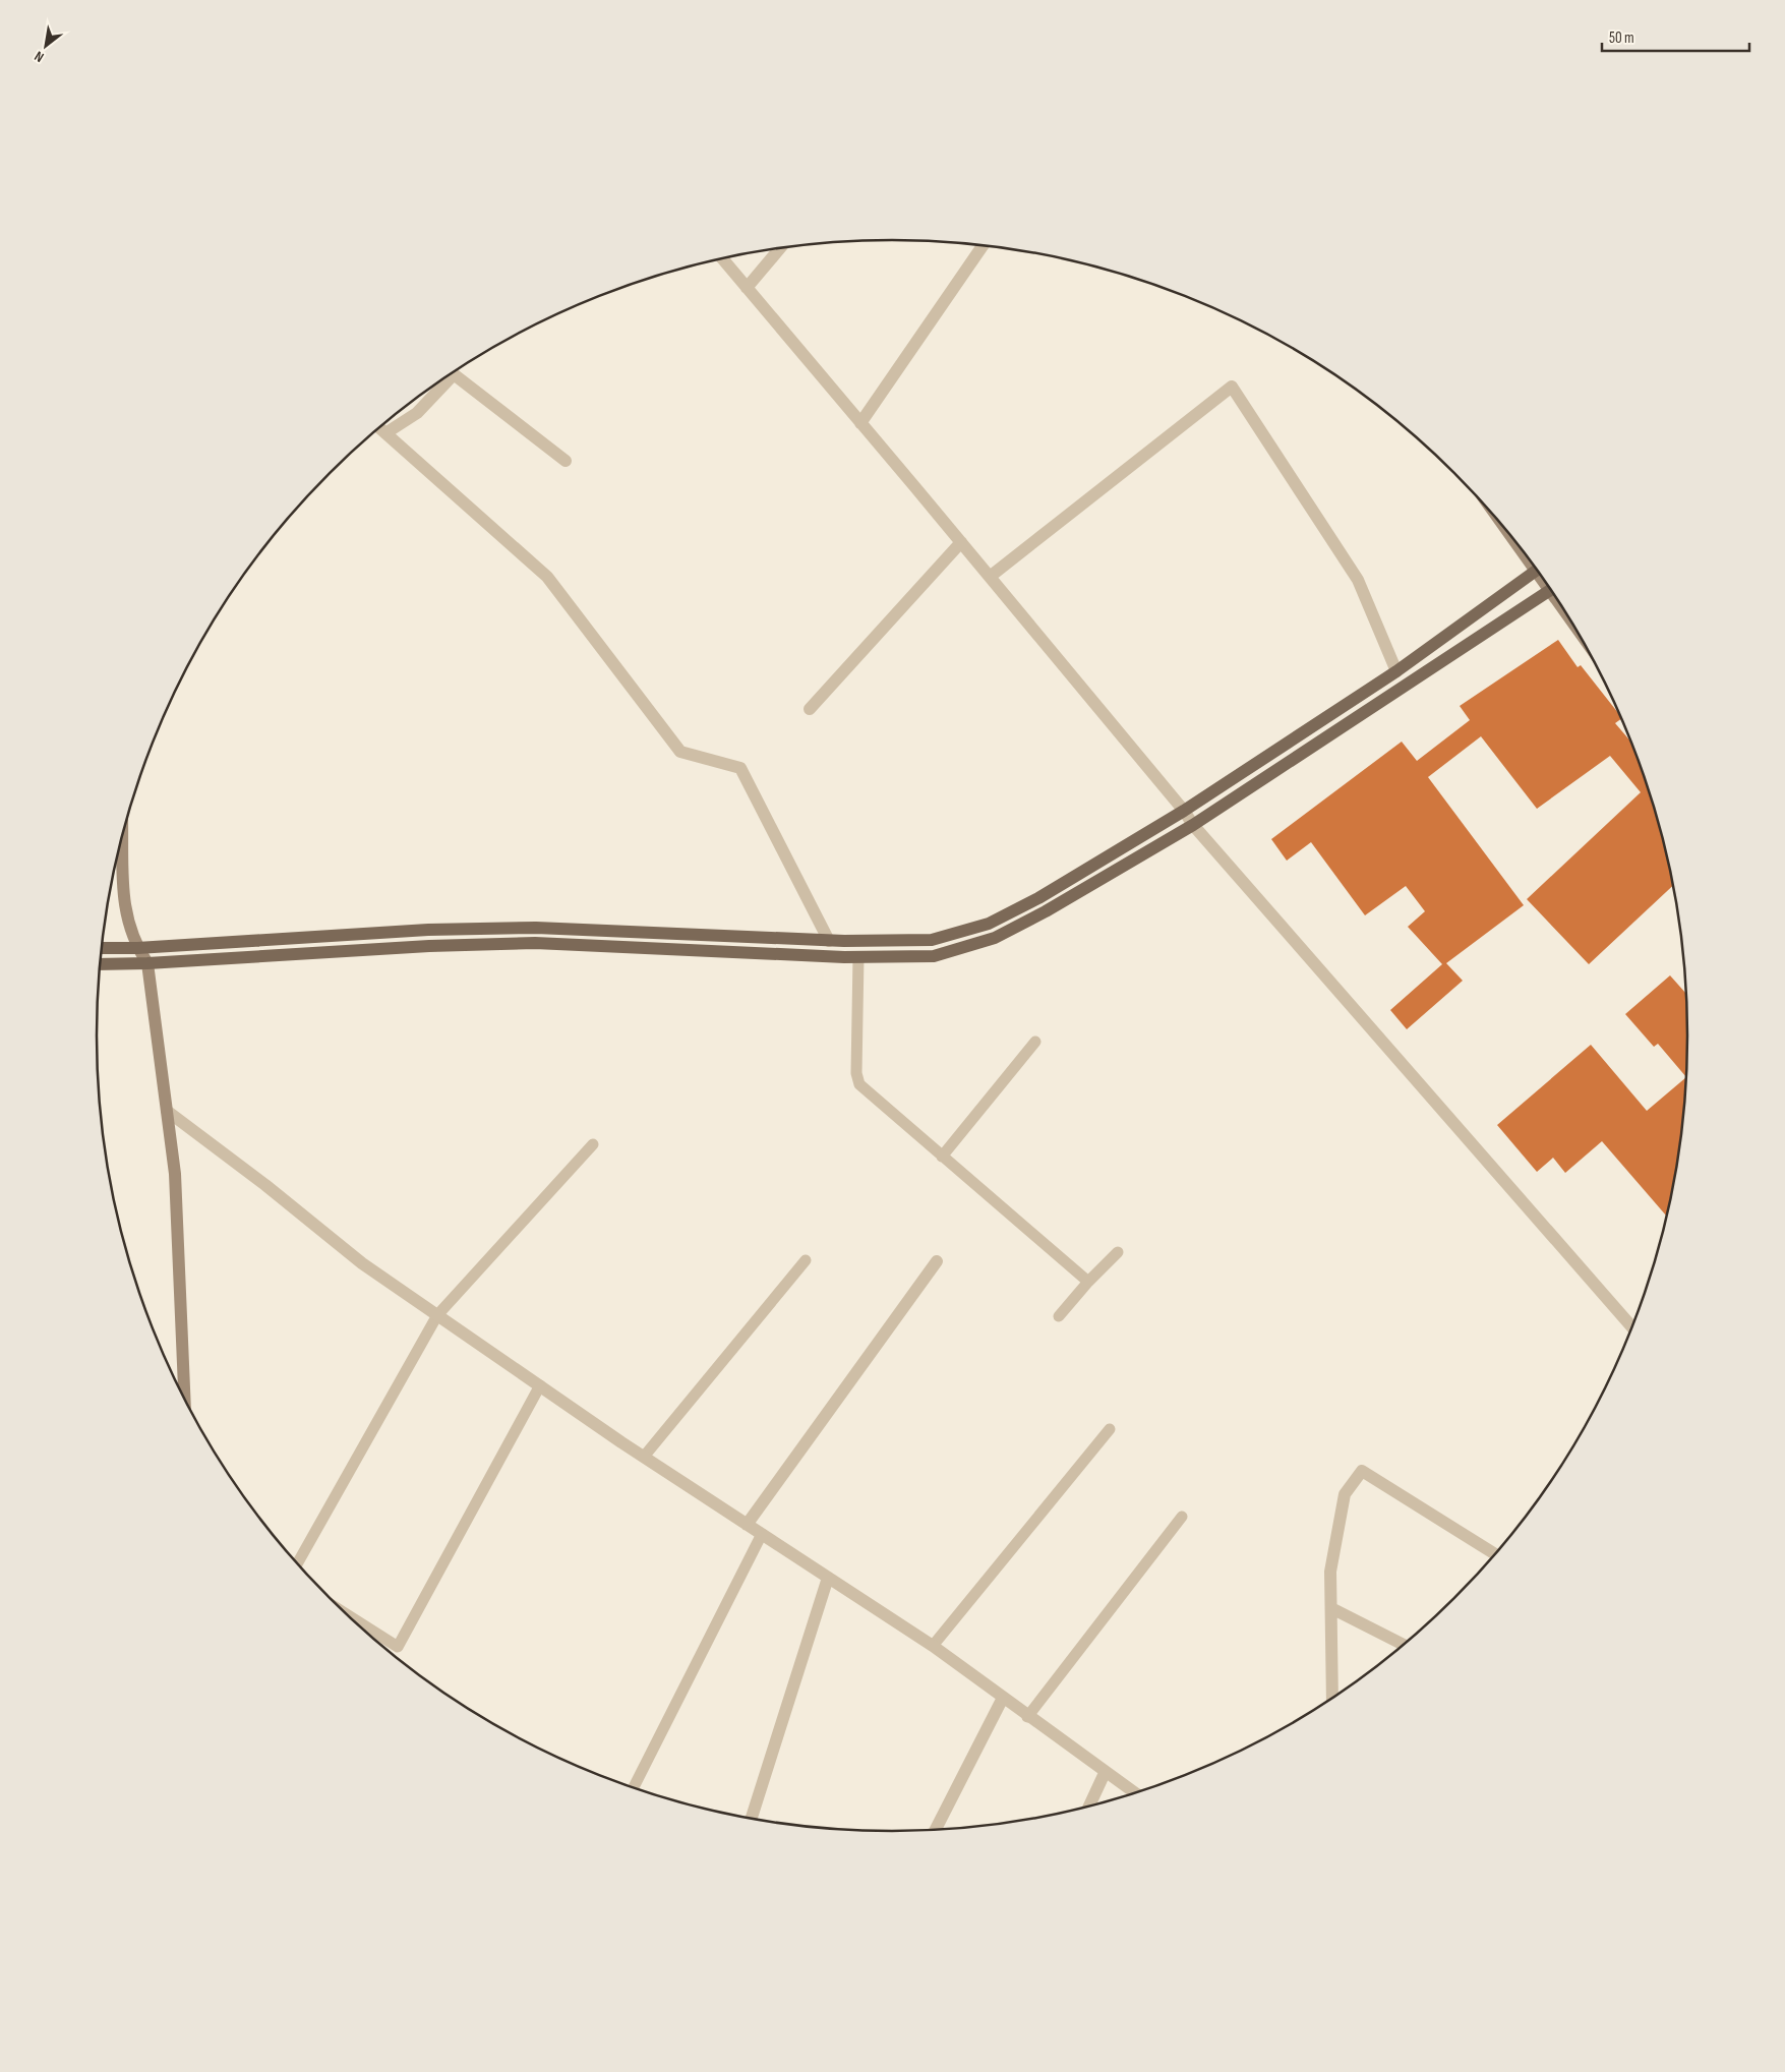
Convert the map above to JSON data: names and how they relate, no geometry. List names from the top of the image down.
{
  "scale_bar": "50 m",
  "north": "bottom left"
}
